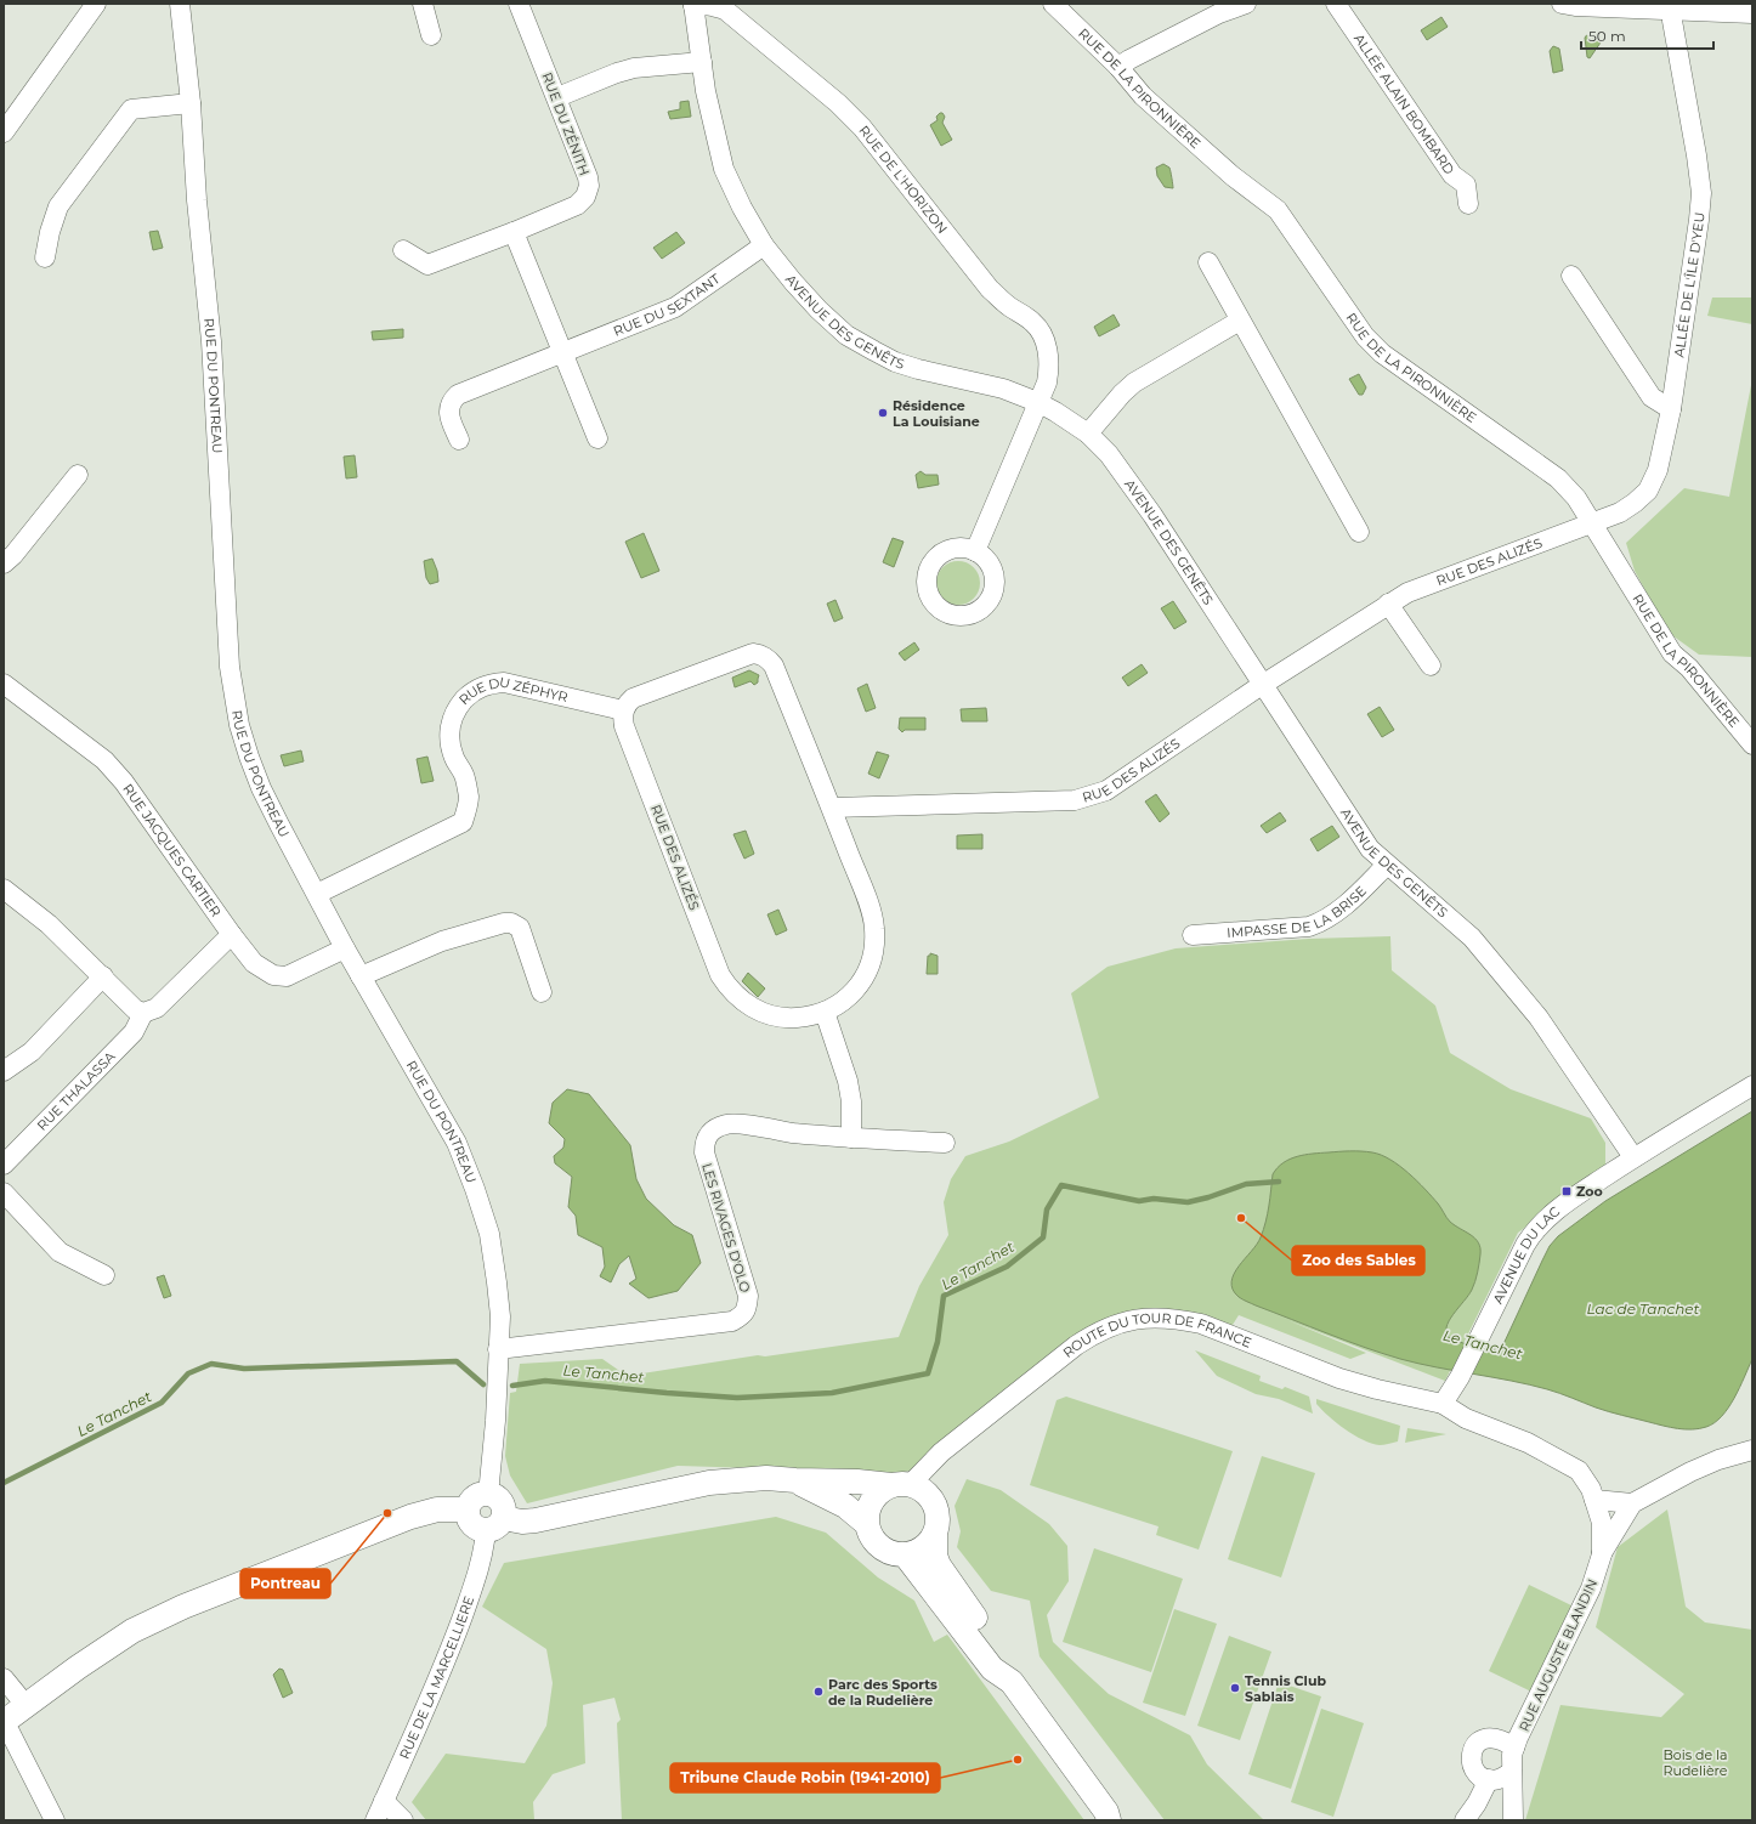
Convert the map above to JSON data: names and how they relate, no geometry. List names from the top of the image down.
{
  "streets": {
    "street": [
      "RUE DE LA PIRONNIÈRE",
      "ALLÉE ALAIN BOMBARD",
      "RUE DU ZÉNITH",
      "RUE DE L'HORIZON",
      "ALLÉE DE L'ÎLE D'YEU",
      "RUE DU SEXTANT",
      "AVENUE DES GENÊTS",
      "RUE DU PONTREAU",
      "RUE DES ALIZÉS",
      "RUE DU ZÉPHYR",
      "RUE JACQUES CARTIER",
      "IMPASSE DE LA BRISE",
      "RUE THALASSA",
      "LES RIVAGES D'OLO",
      "AVENUE DU LAC",
      "ROUTE DU TOUR DE FRANCE",
      "RUE AUGUSTE BLANDIN",
      "RUE DE LA MARCELLIERE"
    ]
  },
  "crossings": [
    ["RUE DE LA PIRONNIÈRE", "ALLÉE DE L'ÎLE D'YEU"],
    ["RUE DE LA PIRONNIÈRE", "RUE DES ALIZÉS"],
    ["RUE DE L'HORIZON", "AVENUE DES GENÊTS"],
    ["ALLÉE DE L'ÎLE D'YEU", "RUE DES ALIZÉS"],
    ["RUE DU SEXTANT", "AVENUE DES GENÊTS"],
    ["AVENUE DES GENÊTS", "RUE DES ALIZÉS"],
    ["AVENUE DES GENÊTS", "IMPASSE DE LA BRISE"],
    ["AVENUE DES GENÊTS", "AVENUE DU LAC"],
    ["RUE DU PONTREAU", "RUE DU ZÉPHYR"],
    ["RUE DU PONTREAU", "RUE JACQUES CARTIER"],
    ["RUE DU PONTREAU", "LES RIVAGES D'OLO"],
    ["RUE DU PONTREAU", "RUE DE LA MARCELLIERE"],
    ["RUE DES ALIZÉS", "RUE DU ZÉPHYR"],
    ["AVENUE DU LAC", "ROUTE DU TOUR DE FRANCE"],
    ["AVENUE DU LAC", "RUE AUGUSTE BLANDIN"],
    ["ROUTE DU TOUR DE FRANCE", "RUE AUGUSTE BLANDIN"]
  ],
  "water": ["Le Tanchet", "Lac de Tanchet"],
  "parks": ["Bois de la Rudelière"],
  "places": {
    "other": [
      "Résidence La Louisiane",
      "Zoo des Sables",
      "Pontreau",
      "Tennis Club Sablais",
      "Parc des Sports de la Rudelière",
      "Tribune Claude Robin (1941-2010)"
    ],
    "transit": ["Zoo"]
  },
  "scale_bar": "50 m"
}
